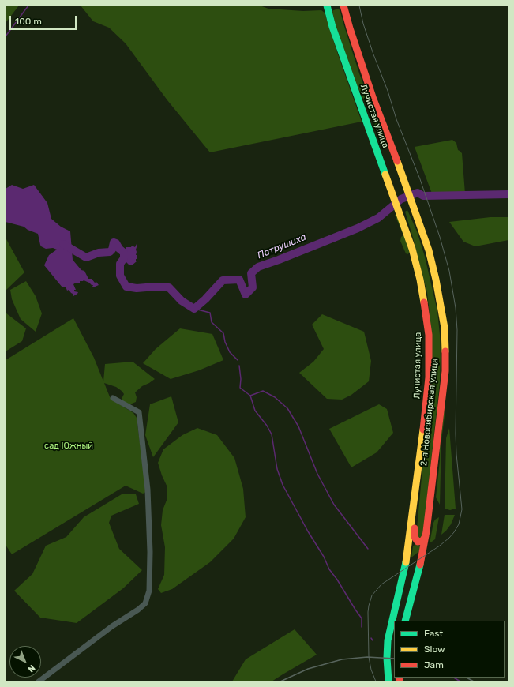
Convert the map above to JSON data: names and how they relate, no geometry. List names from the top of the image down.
{
  "streets": {
    "main road": ["Лучистая улица", "2-я Новосибирская улица"]
  },
  "crossings": [
    ["Лучистая улица", "2-я Новосибирская улица"]
  ],
  "water": ["Патрушиха"],
  "parks": ["сад Южный"],
  "legend": ["Fast", "Slow", "Jam"],
  "scale_bar": "100 m",
  "north": "bottom right"
}
